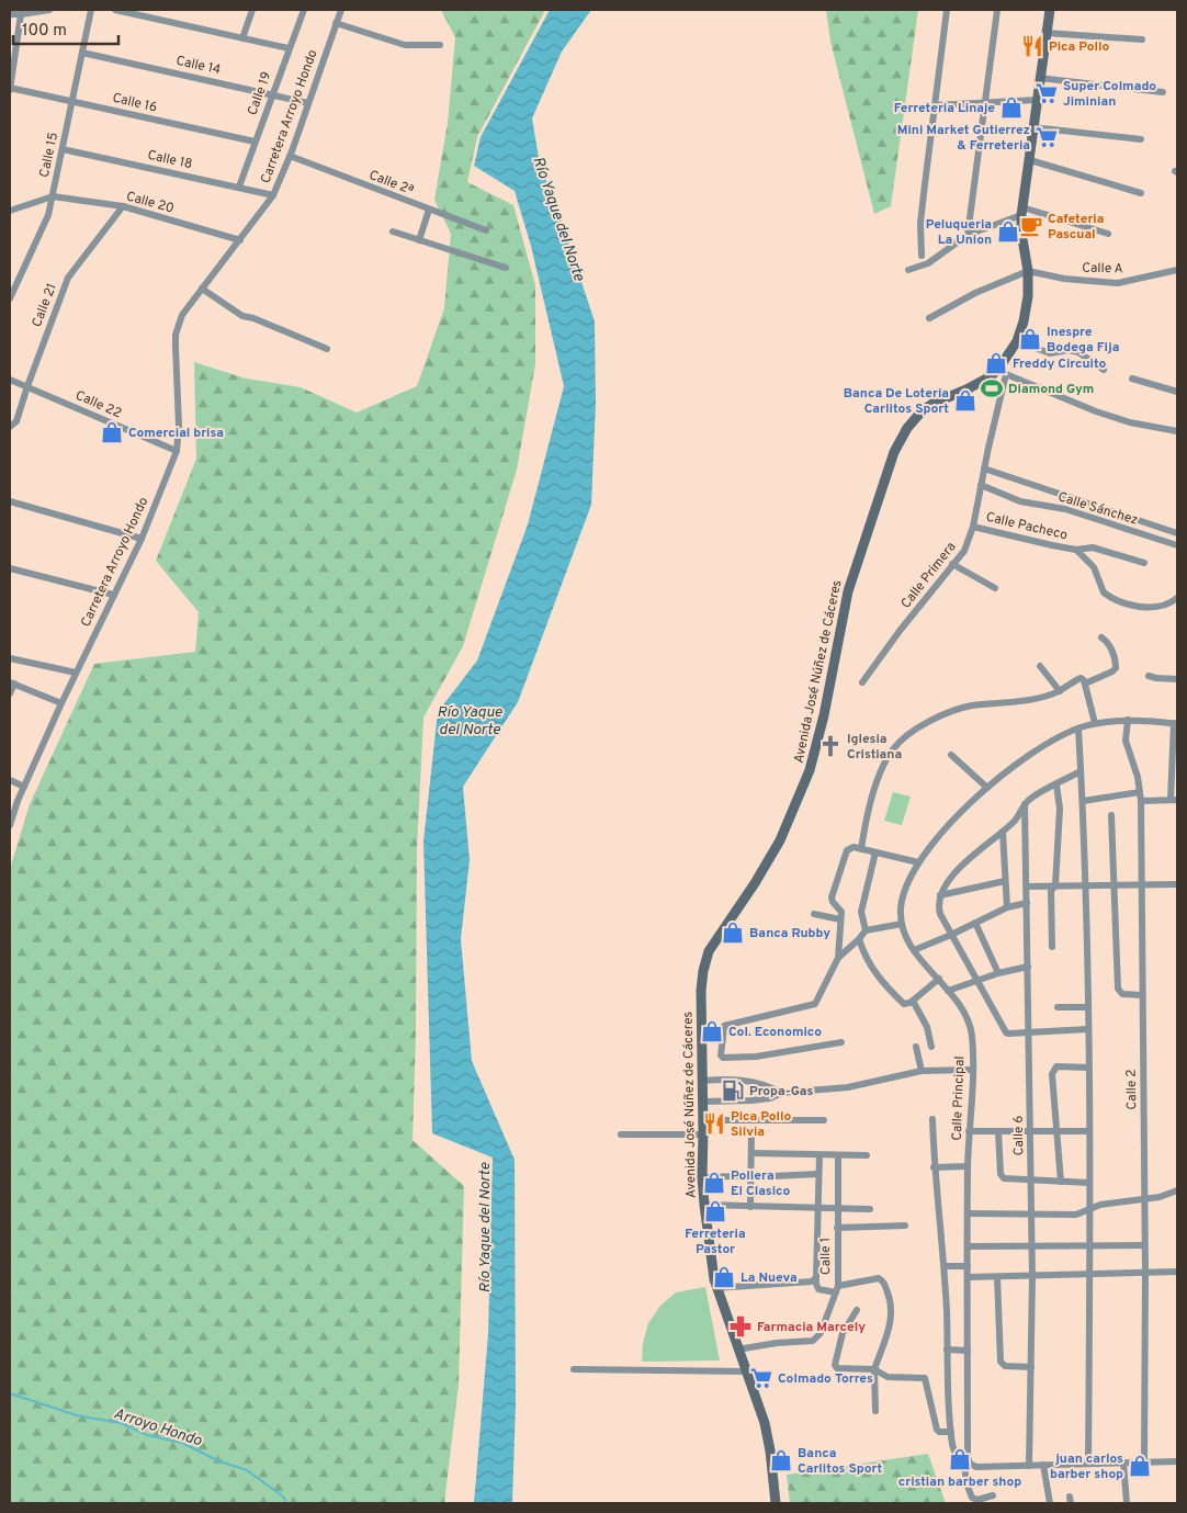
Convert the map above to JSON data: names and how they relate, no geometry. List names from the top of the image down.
{
  "streets": {
    "main road": ["Avenida José Núñez de Cáceres"],
    "street": [
      "Calle 14",
      "Calle 19",
      "Calle 16",
      "Carretera Arroyo Hondo",
      "Calle 15",
      "Calle 18",
      "Calle 2ª",
      "Calle 20",
      "Calle A",
      "Calle 21",
      "Calle 22",
      "Calle Sánchez",
      "Calle Pacheco",
      "Calle Primera",
      "Calle 2",
      "Calle Principal",
      "Calle 6",
      "Calle 1"
    ]
  },
  "crossings": [
    ["Calle 14", "Calle 19"],
    ["Calle 14", "Carretera Arroyo Hondo"],
    ["Calle 14", "Calle 15"],
    ["Calle 19", "Calle 16"],
    ["Calle 19", "Calle 18"],
    ["Calle 16", "Calle 15"],
    ["Carretera Arroyo Hondo", "Calle 18"],
    ["Carretera Arroyo Hondo", "Calle 2ª"],
    ["Carretera Arroyo Hondo", "Calle 20"],
    ["Carretera Arroyo Hondo", "Calle 22"],
    ["Calle 15", "Calle 18"],
    ["Calle 15", "Calle 20"],
    ["Calle 20", "Calle 21"],
    ["Calle A", "Avenida José Núñez de Cáceres"],
    ["Calle 21", "Calle 22"],
    ["Calle Sánchez", "Calle Primera"],
    ["Calle Pacheco", "Calle Primera"],
    ["Calle Primera", "Avenida José Núñez de Cáceres"],
    ["Avenida José Núñez de Cáceres", "Calle 1"],
    ["Calle 2", "Calle Principal"]
  ],
  "water": ["Río Yaque del Norte", "Arroyo Hondo"],
  "places": {
    "restaurant": ["Pica Pollo", "Pica Pollo Silvia"],
    "supermarket": ["Super Colmado Jiminian", "Mini Market Gutierrez & Ferreteria", "Colmado Torres"],
    "shop": [
      "Ferreteria Linaje",
      "Peluqueria La Union",
      "Inespre Bodega Fija",
      "Freddy Circuito",
      "Banca De Loteria Carlitos Sport",
      "Comercial brisa",
      "Banca Rubby",
      "Col. Economico",
      "Pollera El Clasico",
      "Ferreteria Pastor",
      "La Nueva",
      "cristian barber shop",
      "Banca Carlitos Sport",
      "juan carlos barber shop"
    ],
    "cafe": ["Cafeteria Pascual"],
    "sports": ["Diamond Gym"],
    "church": ["Iglesia Cristiana"],
    "fuel station": ["Propa-Gas"],
    "pharmacy": ["Farmacia Marcely"]
  },
  "scale_bar": "100 m"
}
